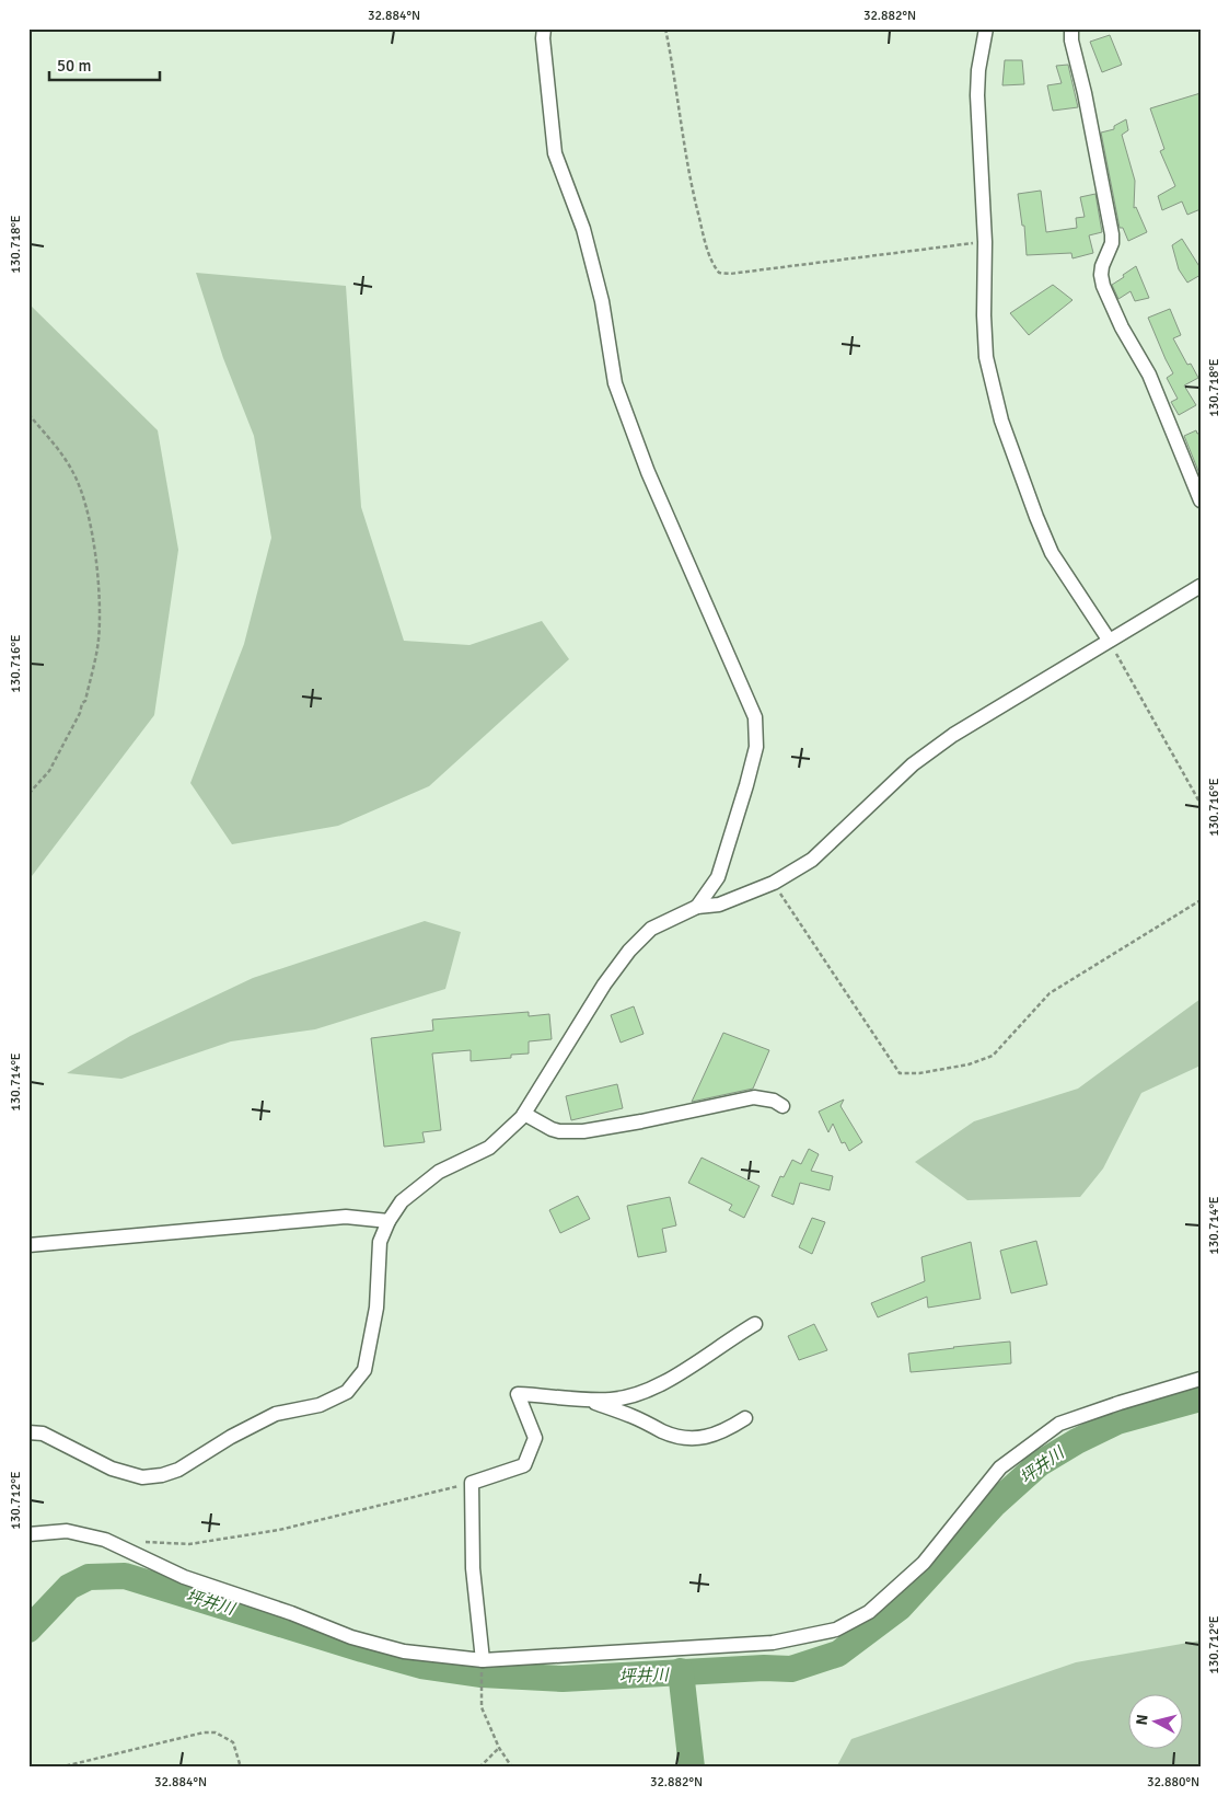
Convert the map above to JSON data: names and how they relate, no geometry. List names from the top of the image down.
{
  "water": ["坪井川"],
  "scale_bar": "50 m",
  "north": "left",
  "coordinates": [
    "32.884°N",
    "32.882°N",
    "130.718°E",
    "130.716°E",
    "130.714°E",
    "130.712°E",
    "32.880°N"
  ]
}
